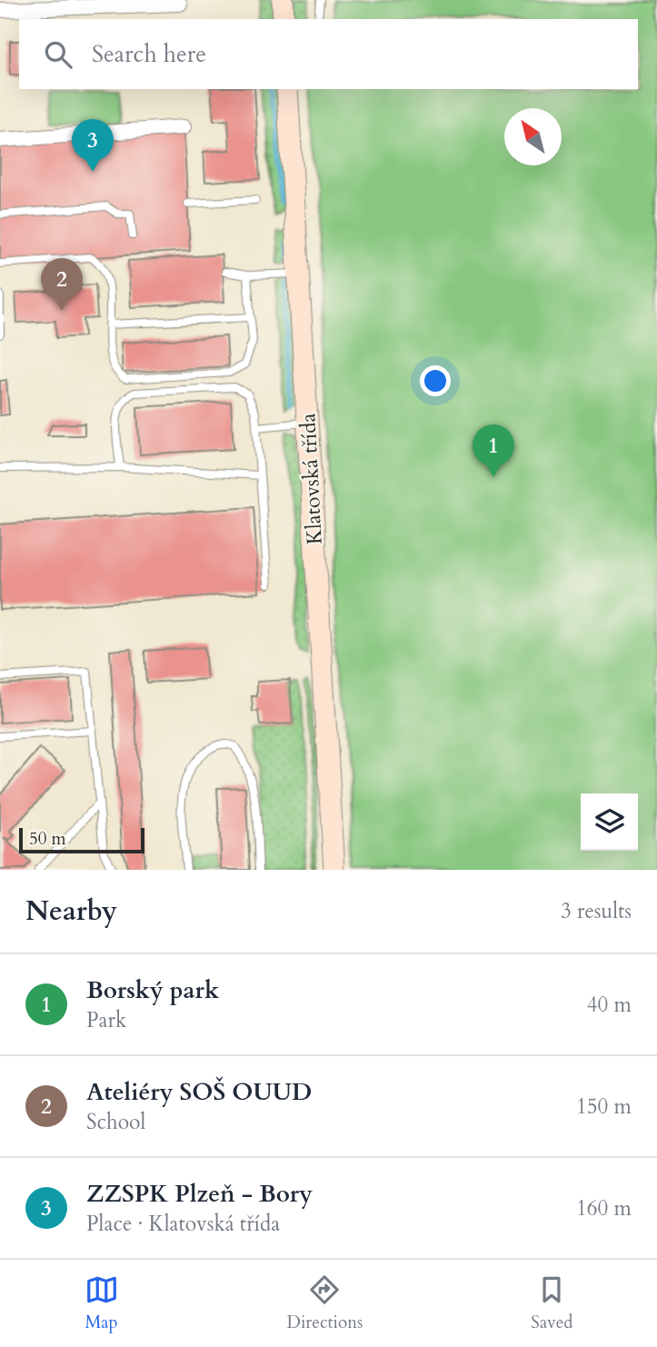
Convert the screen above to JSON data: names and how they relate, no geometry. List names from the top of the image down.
{
  "streets": {
    "main road": ["Klatovská třída"]
  },
  "scale_bar": "50 m",
  "north": "top left",
  "page": {
    "search": "Search here",
    "pins": ["3", "2", "1"],
    "scale": "50 m",
    "heading": ["Nearby", "3 results"],
    "list": [
      {
        "mark": "1",
        "name": "Borský park",
        "note": "Park",
        "value": "40 m"
      },
      {
        "mark": "2",
        "name": "Ateliéry SOŠ OUUD",
        "note": "School",
        "value": "150 m"
      },
      {
        "mark": "3",
        "name": "ZZSPK Plzeň - Bory",
        "note": "Place · Klatovská třída",
        "value": "160 m"
      }
    ],
    "nav": ["Map", "Directions", "Saved"]
  }
}
